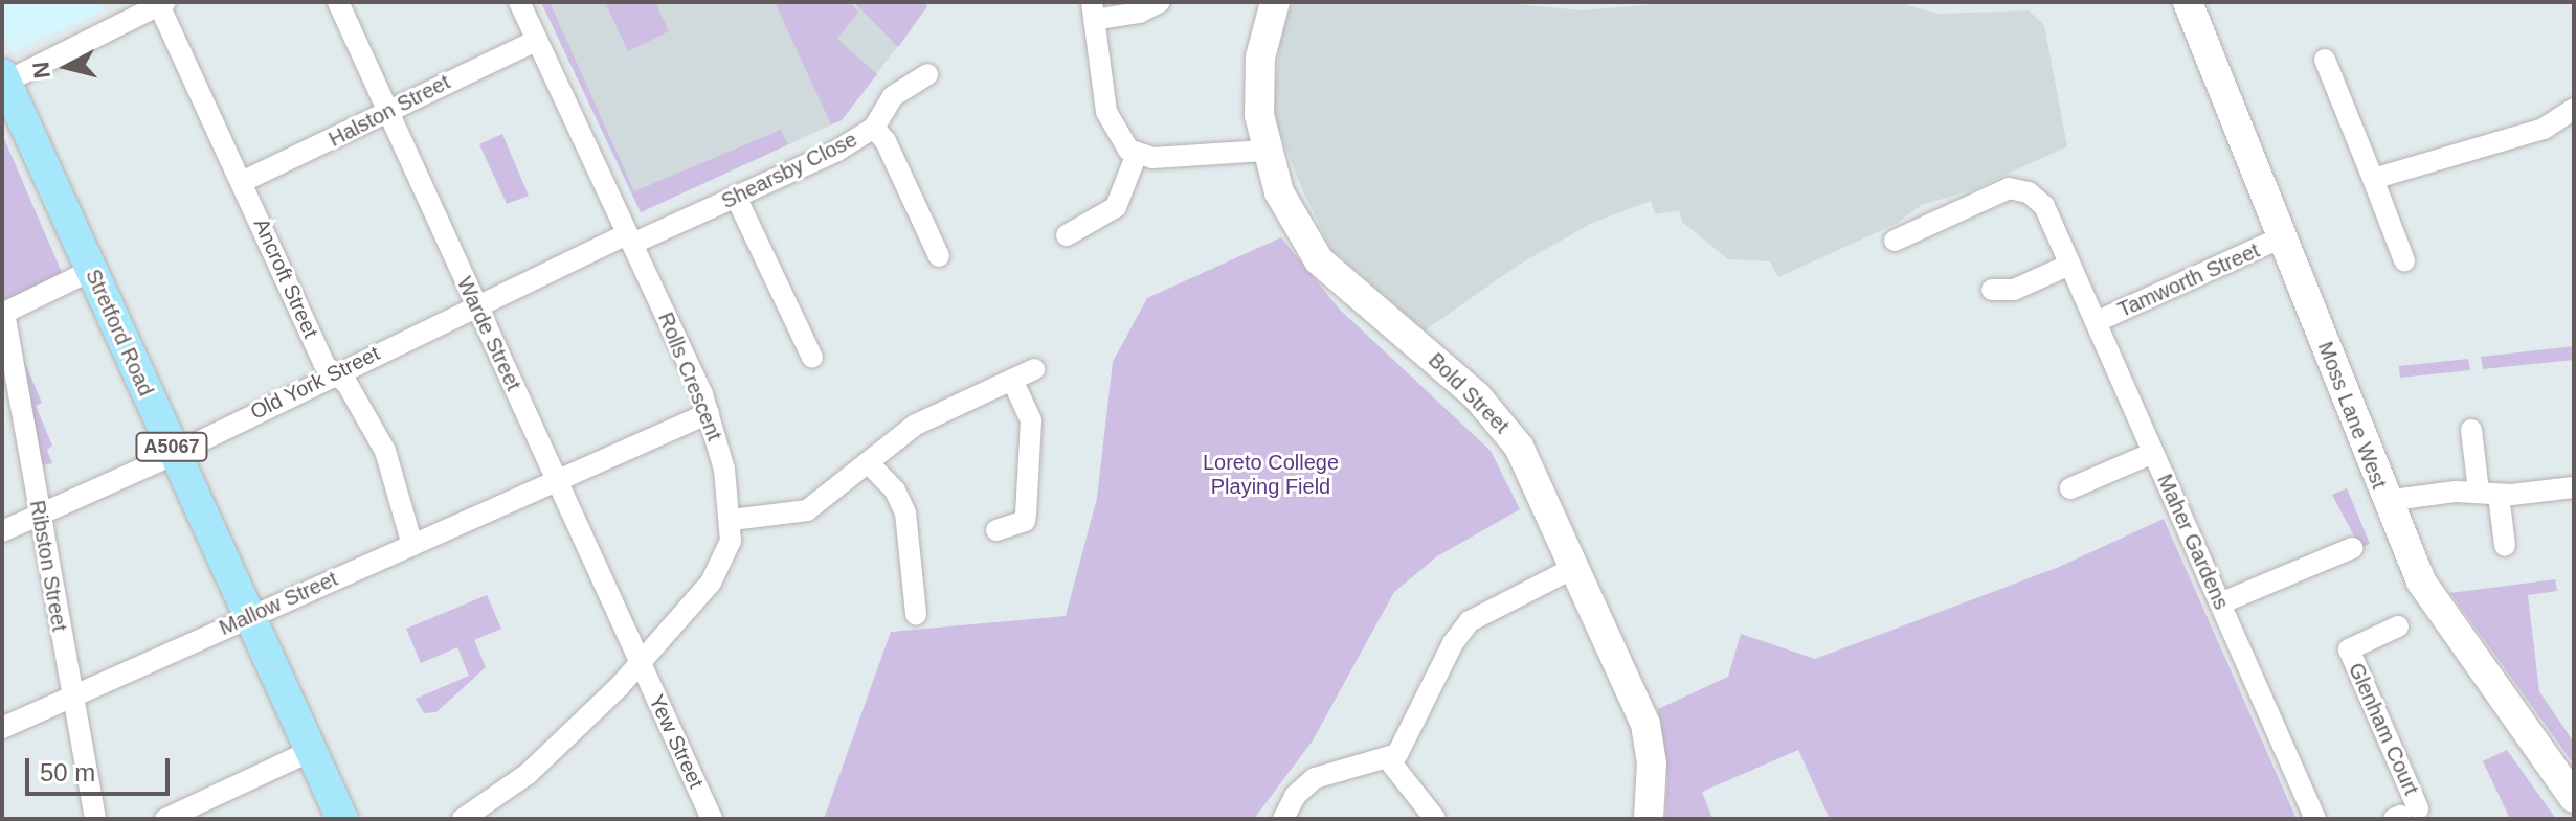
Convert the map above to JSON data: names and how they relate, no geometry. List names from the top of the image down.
{
  "streets": {
    "main road": ["Stretford Road", "A5067"],
    "street": [
      "Halston Street",
      "Shearsby Close",
      "Ancroft Street",
      "Tamworth Street",
      "Warde Street",
      "Rolls Crescent",
      "Old York Street",
      "Bold Street",
      "Moss Lane West",
      "Maher Gardens",
      "Ribston Street",
      "Mallow Street",
      "Glenham Court",
      "Yew Street"
    ]
  },
  "crossings": [
    ["Halston Street", "Ancroft Street"],
    ["Halston Street", "Warde Street"],
    ["Halston Street", "Rolls Crescent"],
    ["Shearsby Close", "Rolls Crescent"],
    ["Shearsby Close", "Old York Street"],
    ["Ancroft Street", "Old York Street"],
    ["Ancroft Street", "Mallow Street"],
    ["Tamworth Street", "Moss Lane West"],
    ["Tamworth Street", "Maher Gardens"],
    ["Stretford Road", "Old York Street"],
    ["Stretford Road", "Mallow Street"],
    ["Warde Street", "Rolls Crescent"],
    ["Warde Street", "Old York Street"],
    ["Warde Street", "Mallow Street"],
    ["Warde Street", "Yew Street"],
    ["Rolls Crescent", "Old York Street"],
    ["Rolls Crescent", "Mallow Street"],
    ["Rolls Crescent", "Yew Street"],
    ["Old York Street", "Ribston Street"],
    ["Ribston Street", "Mallow Street"]
  ],
  "parks": ["Loreto College Playing Field"],
  "scale_bar": "50 m",
  "north": "left"
}
